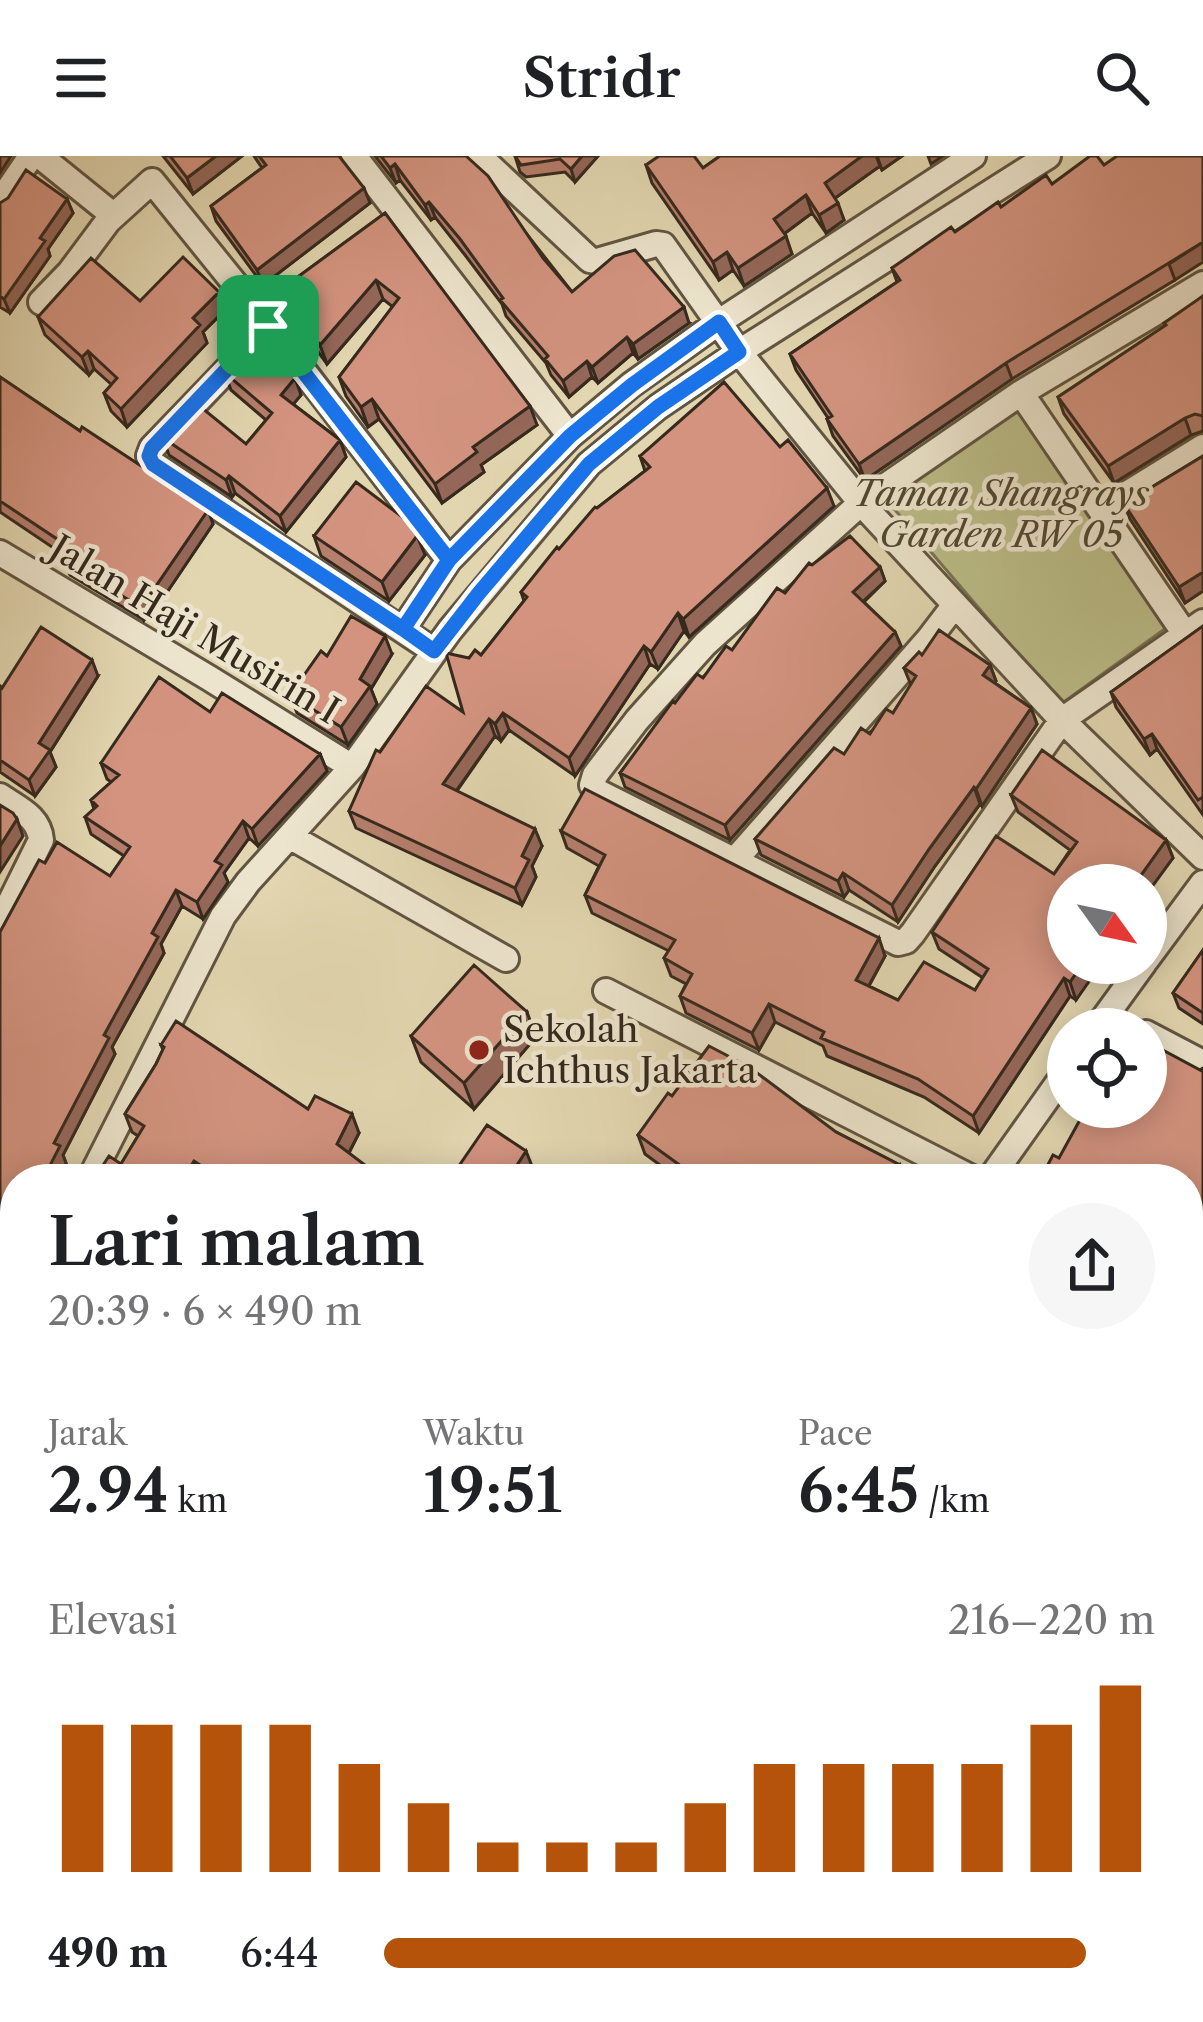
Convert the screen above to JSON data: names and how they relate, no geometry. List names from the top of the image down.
{
  "streets": {
    "street": ["Jalan Haji Musirin I"]
  },
  "parks": ["Taman Shangrays Garden RW 05"],
  "places": ["Sekolah Ichthus Jakarta"],
  "north": "bottom right",
  "page": {
    "header": "Stridr",
    "heading": ["Lari malam", "20:39 · 6 × 490 m"],
    "stats": [
      ["Jarak", "2.94 km"],
      ["Waktu", "19:51"],
      ["Pace", "6:45 /km"]
    ],
    "chart": ["Elevasi", "216–220 m"],
    "list": [
      {
        "name": "490 m",
        "note": "6:44"
      }
    ]
  }
}
